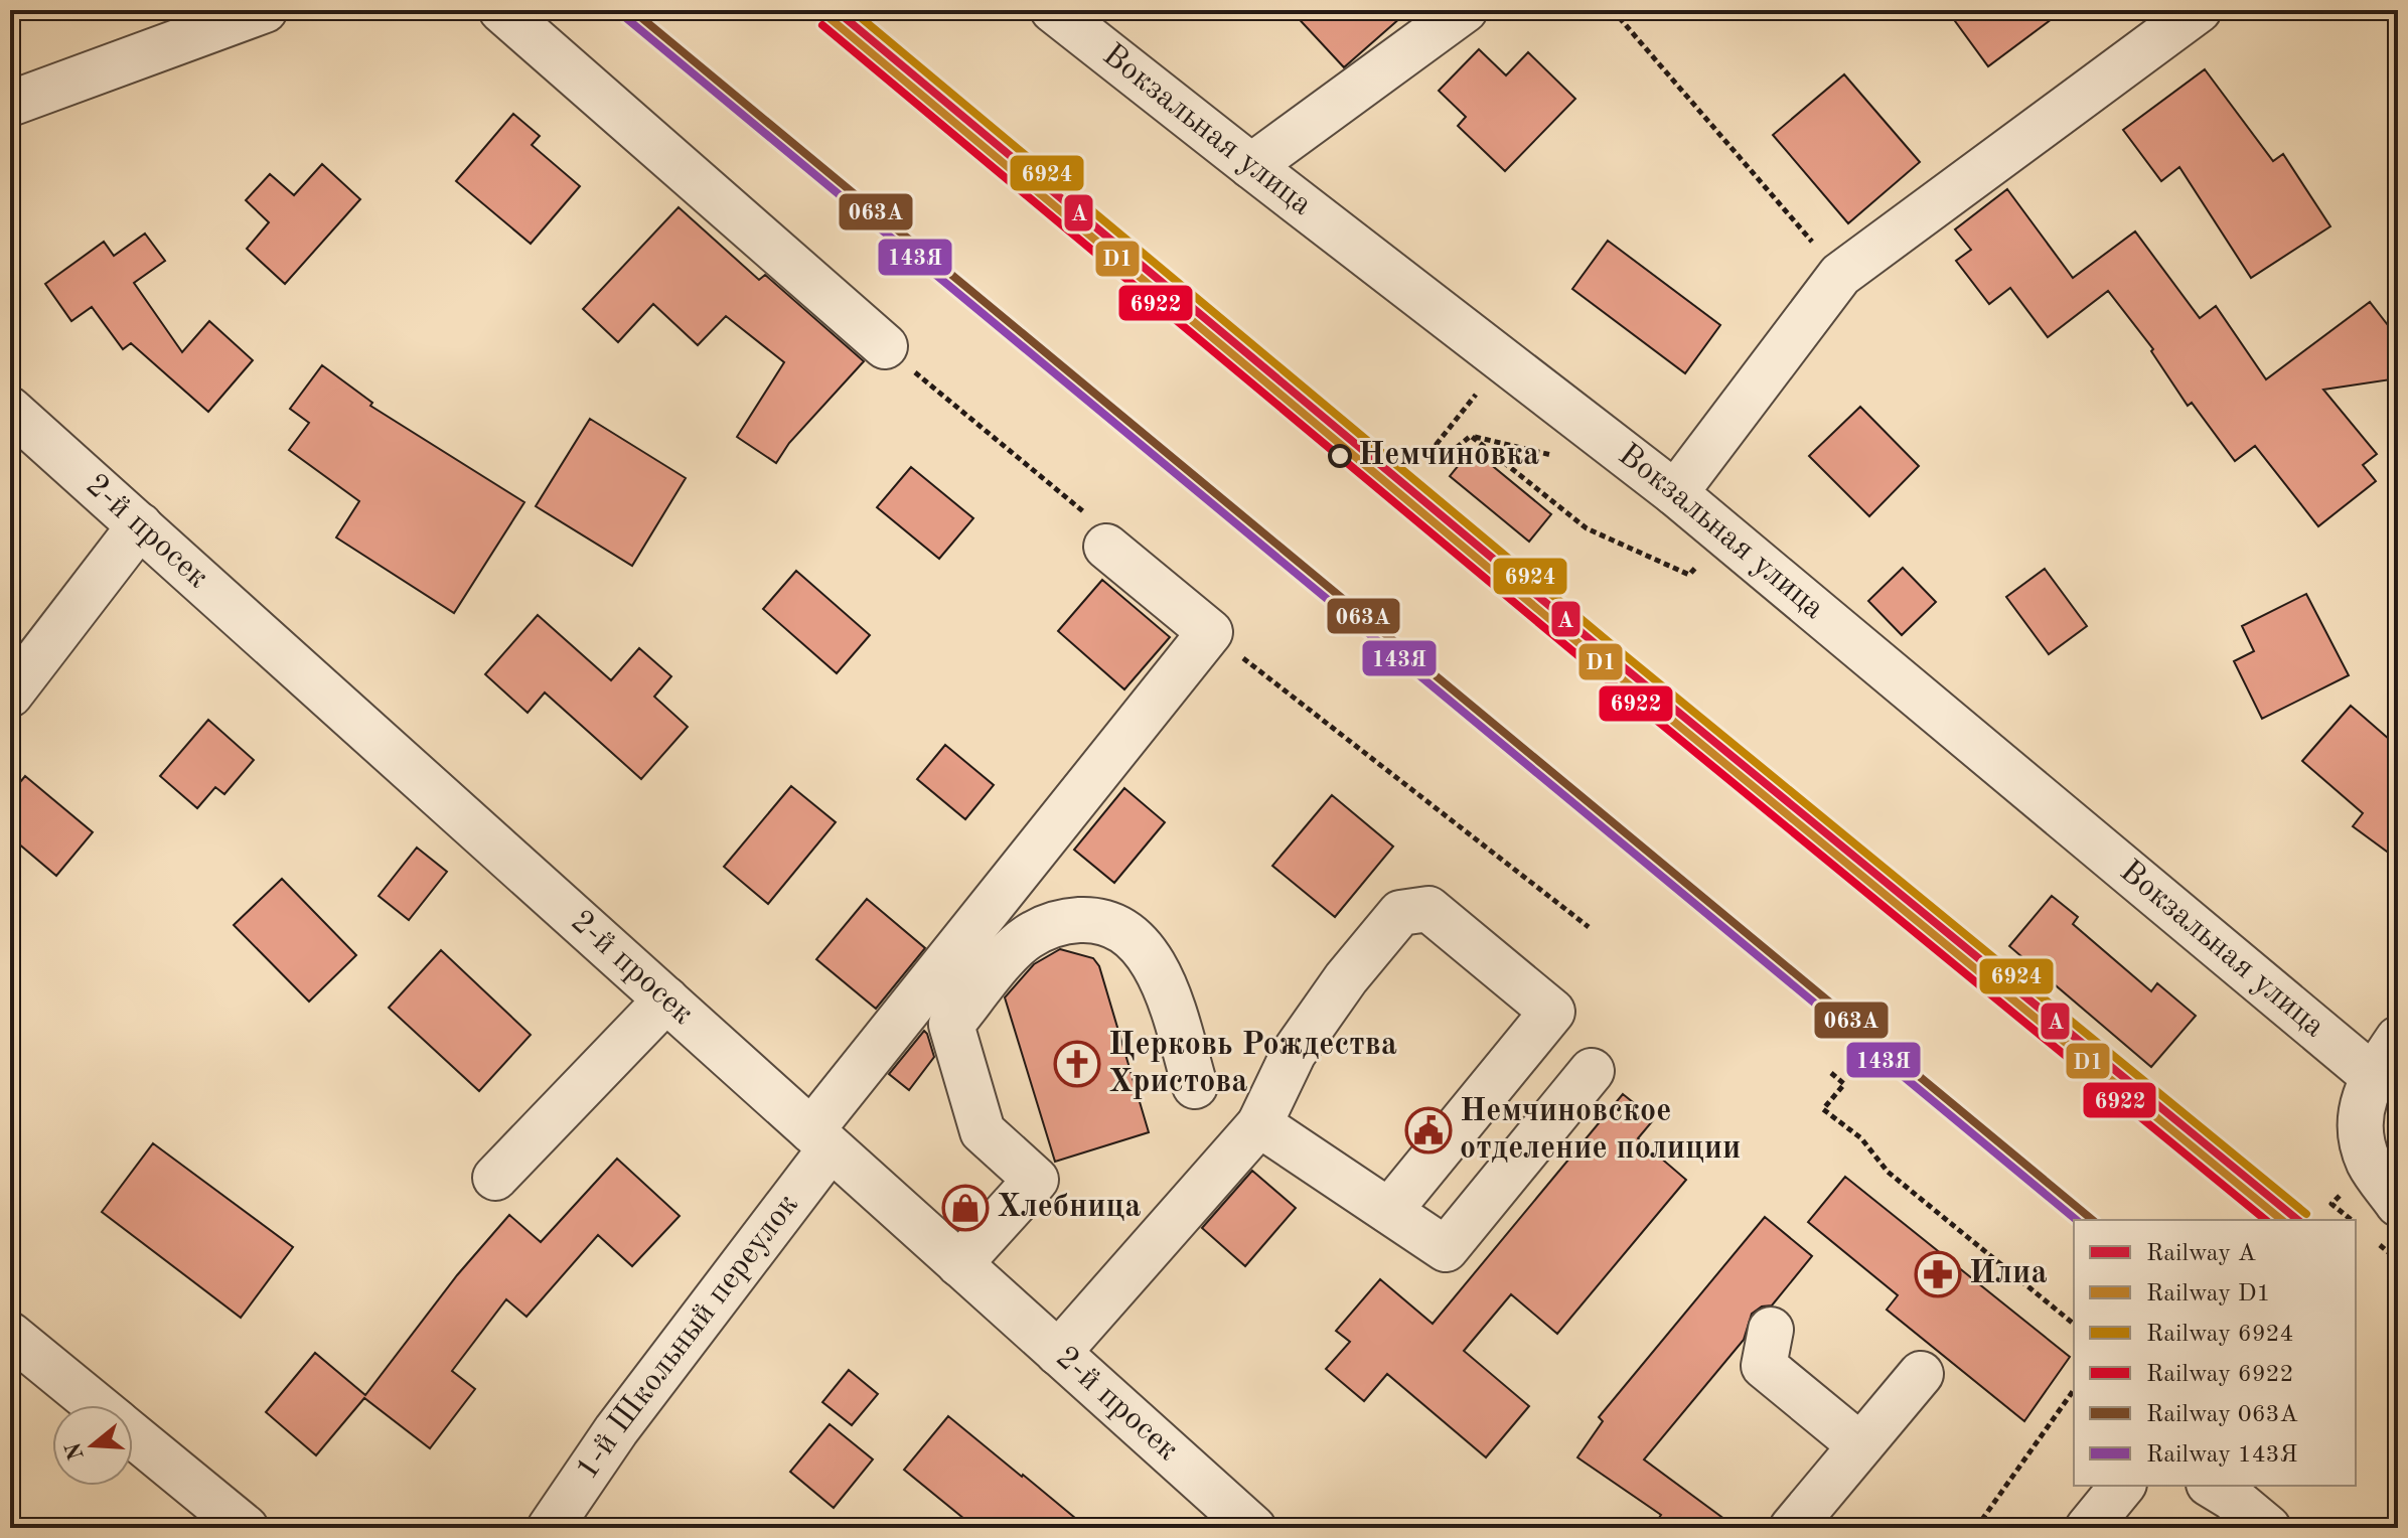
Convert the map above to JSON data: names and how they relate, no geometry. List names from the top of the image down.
{
  "streets": {
    "street": ["Вокзальная улица", "2-й просек", "1-й Школьный переулок"]
  },
  "crossings": [
    ["2-й просек", "1-й Школьный переулок"]
  ],
  "places": {
    "other": ["Немчиновка"],
    "church": ["Церковь Рождества Христова"],
    "public building": ["Немчиновское отделение полиции"],
    "shop": ["Хлебница"],
    "pharmacy": ["Илиа"]
  },
  "lines": [
    "rail line A",
    "rail line 6924",
    "rail line 063А",
    "rail line D1",
    "rail line 143Я",
    "rail line 6922"
  ],
  "legend": [
    "Railway A",
    "Railway D1",
    "Railway 6924",
    "Railway 6922",
    "Railway 063А",
    "Railway 143Я"
  ],
  "north": "left"
}
